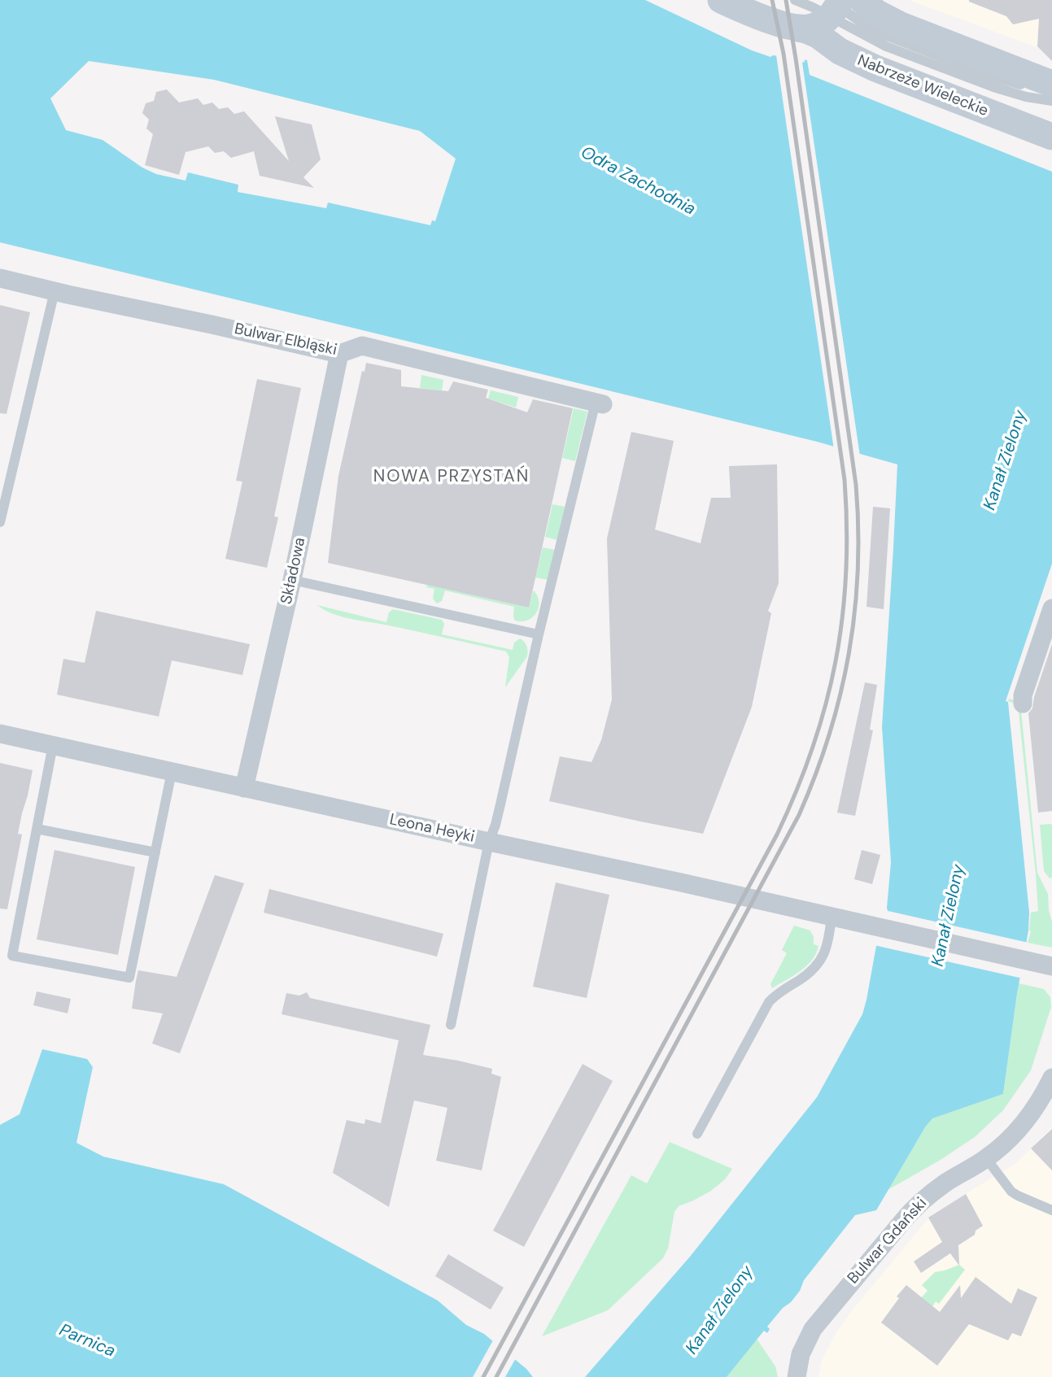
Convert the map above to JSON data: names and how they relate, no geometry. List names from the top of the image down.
{
  "streets": {
    "street": [
      "Nabrzeże Wieleckie",
      "Bulwar Elbląski",
      "Składowa",
      "Leona Heyki",
      "Bulwar Gdański"
    ]
  },
  "crossings": [
    ["Bulwar Elbląski", "Składowa"],
    ["Składowa", "Leona Heyki"]
  ],
  "districts": ["NOWA PRZYSTAŃ"],
  "water": ["Odra Zachodnia", "Kanał Zielony", "Parnica"]
}
